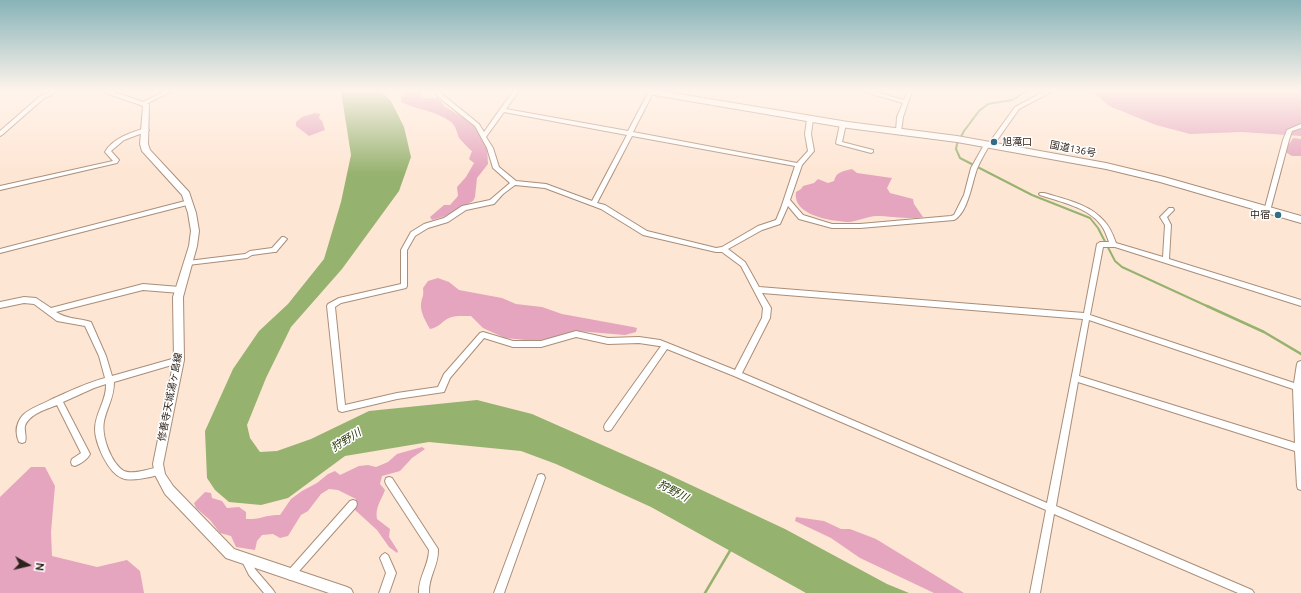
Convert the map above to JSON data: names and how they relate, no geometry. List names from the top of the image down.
{
  "streets": {
    "highway": ["国道136号"],
    "main road": ["修善寺天城湯ヶ島線"]
  },
  "water": ["狩野川"],
  "places": ["旭滝口", "中宿"],
  "north": "right"
}
